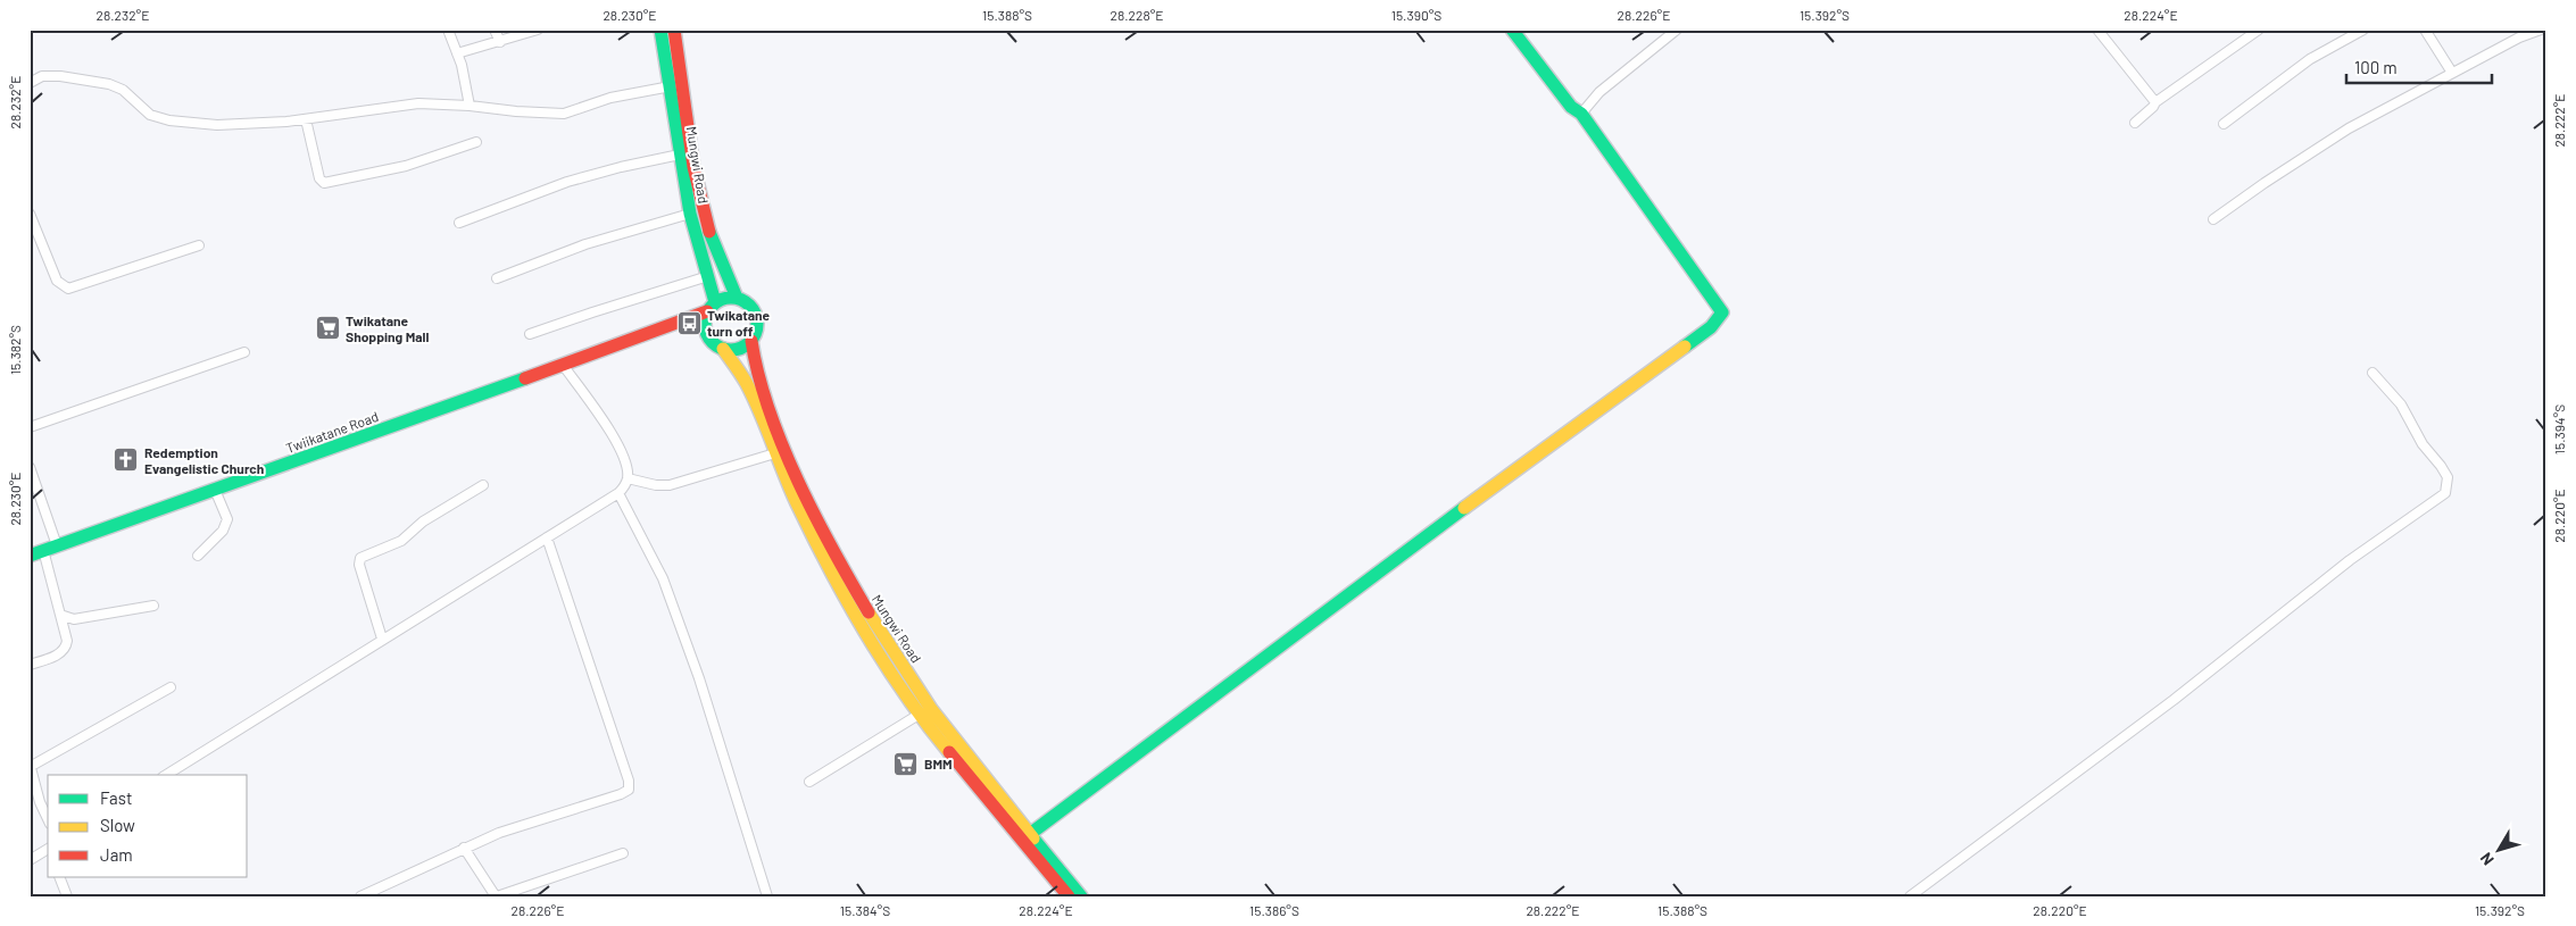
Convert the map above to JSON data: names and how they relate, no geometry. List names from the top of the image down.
{
  "streets": {
    "main road": ["Mungwi Road", "Twiikatane Road"]
  },
  "crossings": [
    ["Mungwi Road", "Twiikatane Road"]
  ],
  "places": {
    "bus stop": ["Twikatane turn off"],
    "supermarket": ["Twikatane Shopping Mall", "BMM"],
    "church": ["Redemption Evangelistic Church"]
  },
  "legend": ["Fast", "Slow", "Jam"],
  "scale_bar": "100 m",
  "north": "bottom left",
  "coordinates": [
    "28.232°E",
    "28.230°E",
    "15.388°S",
    "28.228°E",
    "15.390°S",
    "28.226°E",
    "15.392°S",
    "28.224°E",
    "28.222°E",
    "15.382°S",
    "15.394°S",
    "28.220°E",
    "15.384°S",
    "15.386°S"
  ]
}
